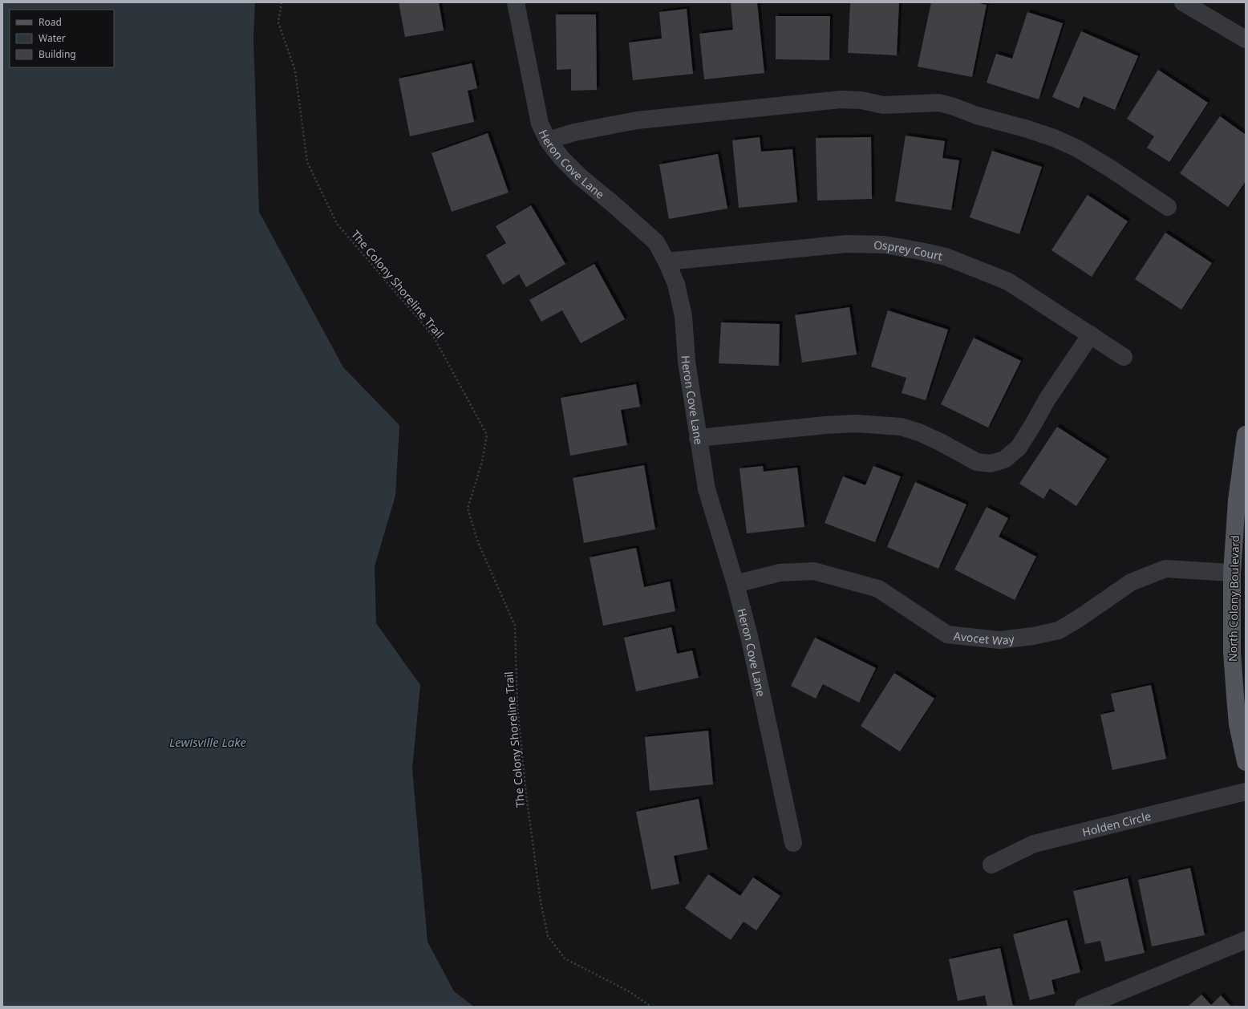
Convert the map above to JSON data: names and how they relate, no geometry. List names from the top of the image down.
{
  "streets": {
    "main road": ["North Colony Boulevard"],
    "street": [
      "Heron Cove Lane",
      "Osprey Court",
      "Avocet Way",
      "Holden Circle"
    ],
    "path": ["The Colony Shoreline Trail"]
  },
  "crossings": [
    ["Heron Cove Lane", "Osprey Court"],
    ["Heron Cove Lane", "Avocet Way"],
    ["North Colony Boulevard", "Avocet Way"]
  ],
  "water": ["Lewisville Lake"],
  "legend": ["Road", "Water", "Building"]
}
